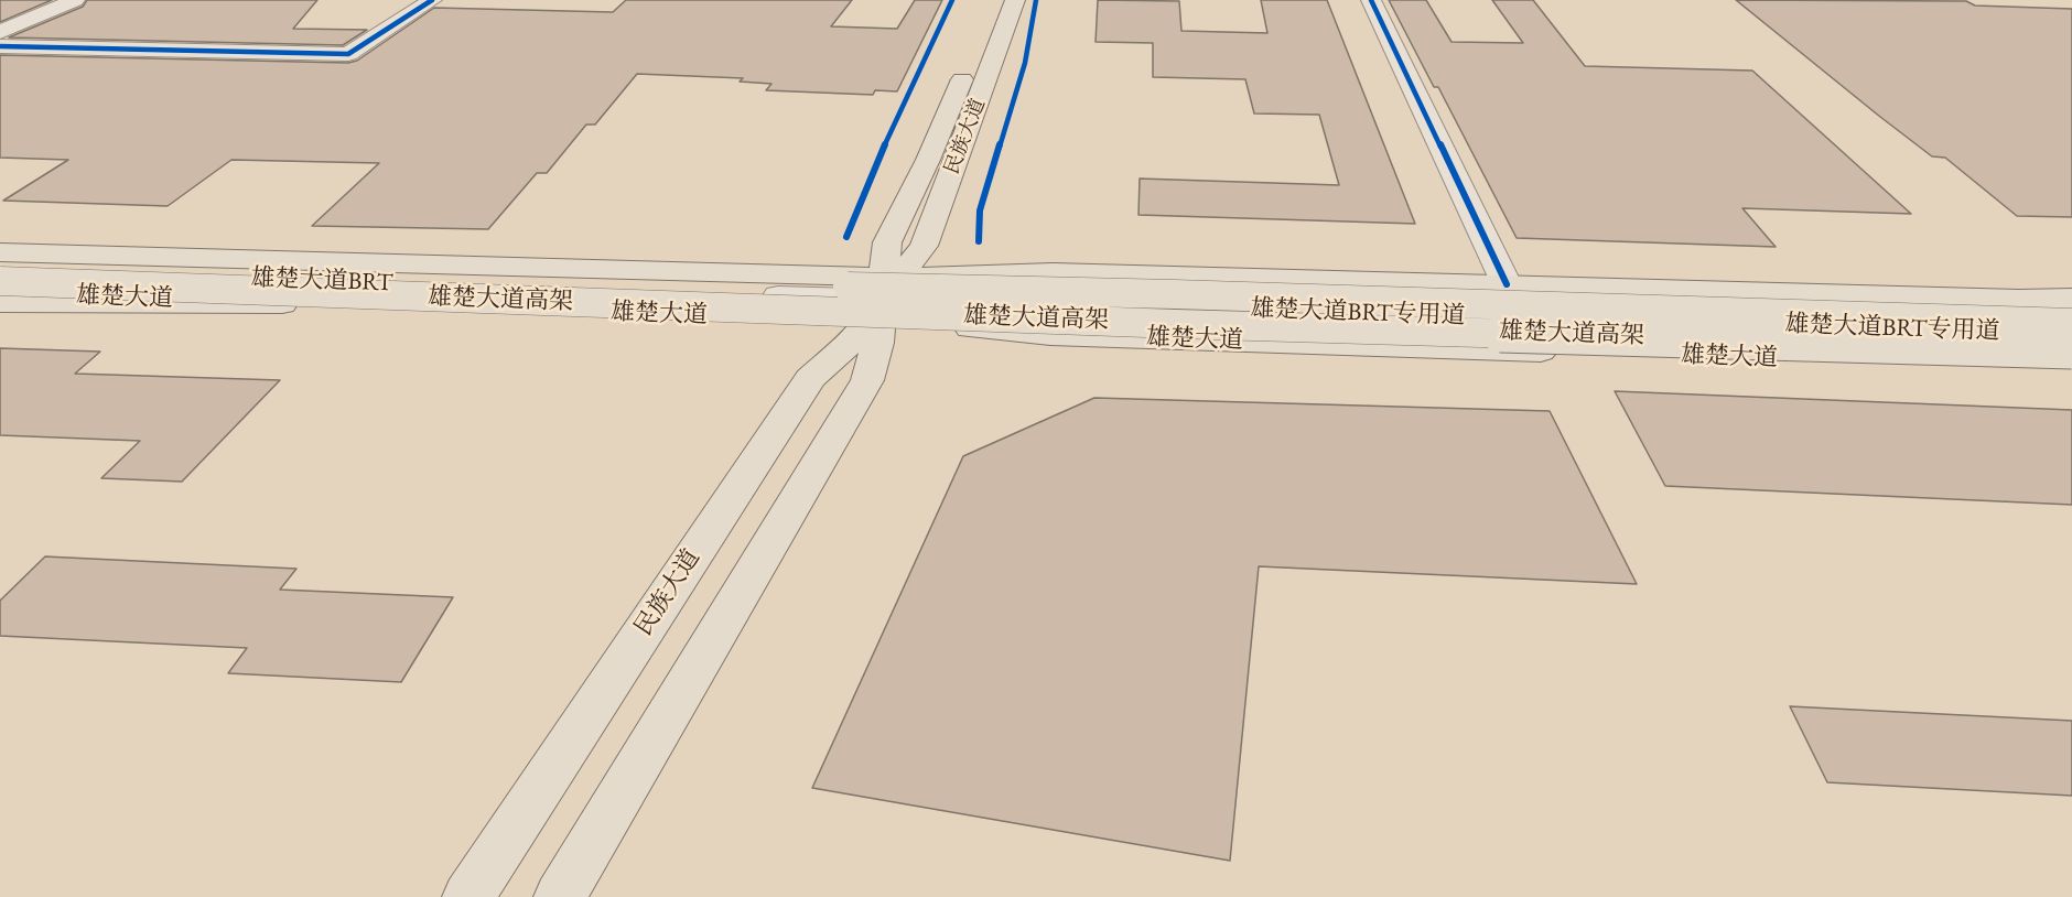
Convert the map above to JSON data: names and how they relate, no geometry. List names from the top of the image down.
{
  "streets": {
    "main road": ["民族大道", "雄楚大道", "雄楚大道高架"],
    "street": ["雄楚大道BRT", "雄楚大道BRT专用道"]
  },
  "crossings": [
    ["民族大道", "雄楚大道BRT"],
    ["民族大道", "雄楚大道"],
    ["民族大道", "雄楚大道BRT专用道"],
    ["雄楚大道BRT", "雄楚大道"],
    ["雄楚大道BRT", "雄楚大道BRT专用道"],
    ["雄楚大道", "雄楚大道BRT专用道"]
  ]
}
